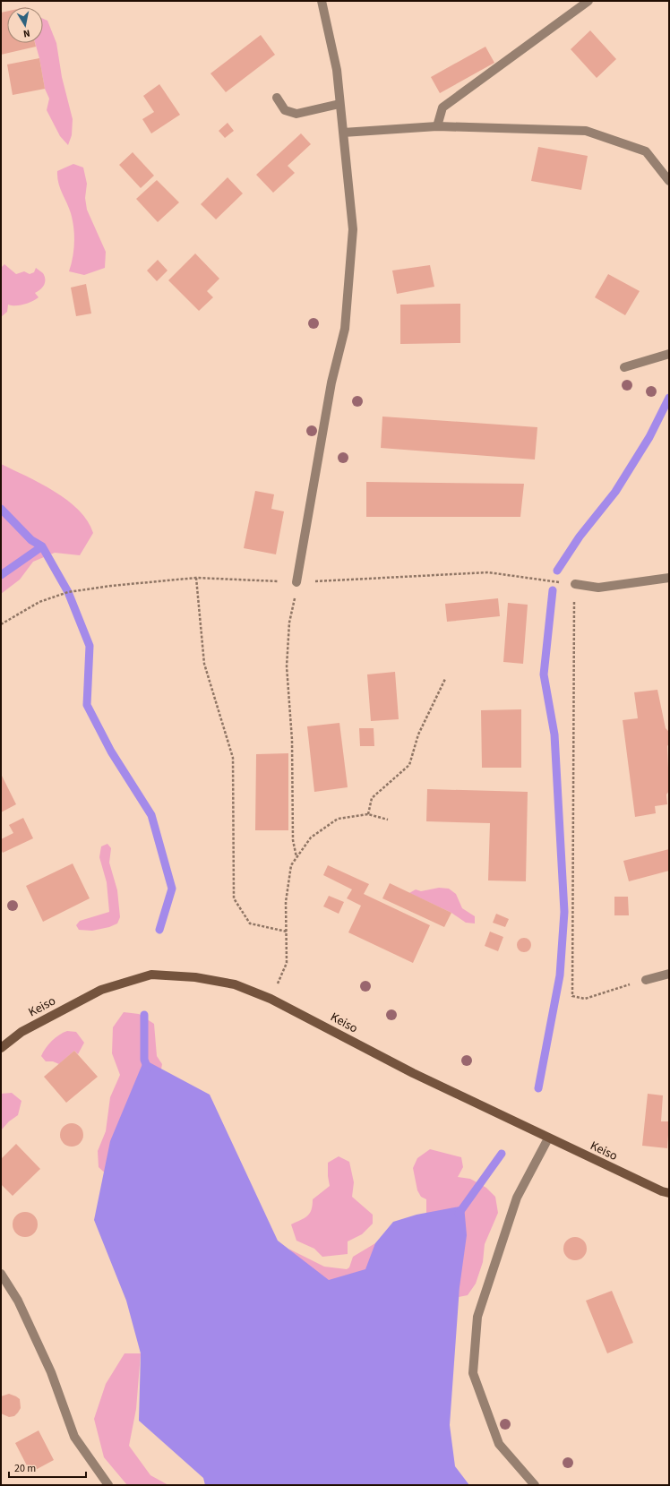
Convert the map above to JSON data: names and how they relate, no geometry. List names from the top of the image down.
{
  "streets": {
    "street": ["Keiso"]
  },
  "scale_bar": "20 m",
  "north": "bottom"
}
